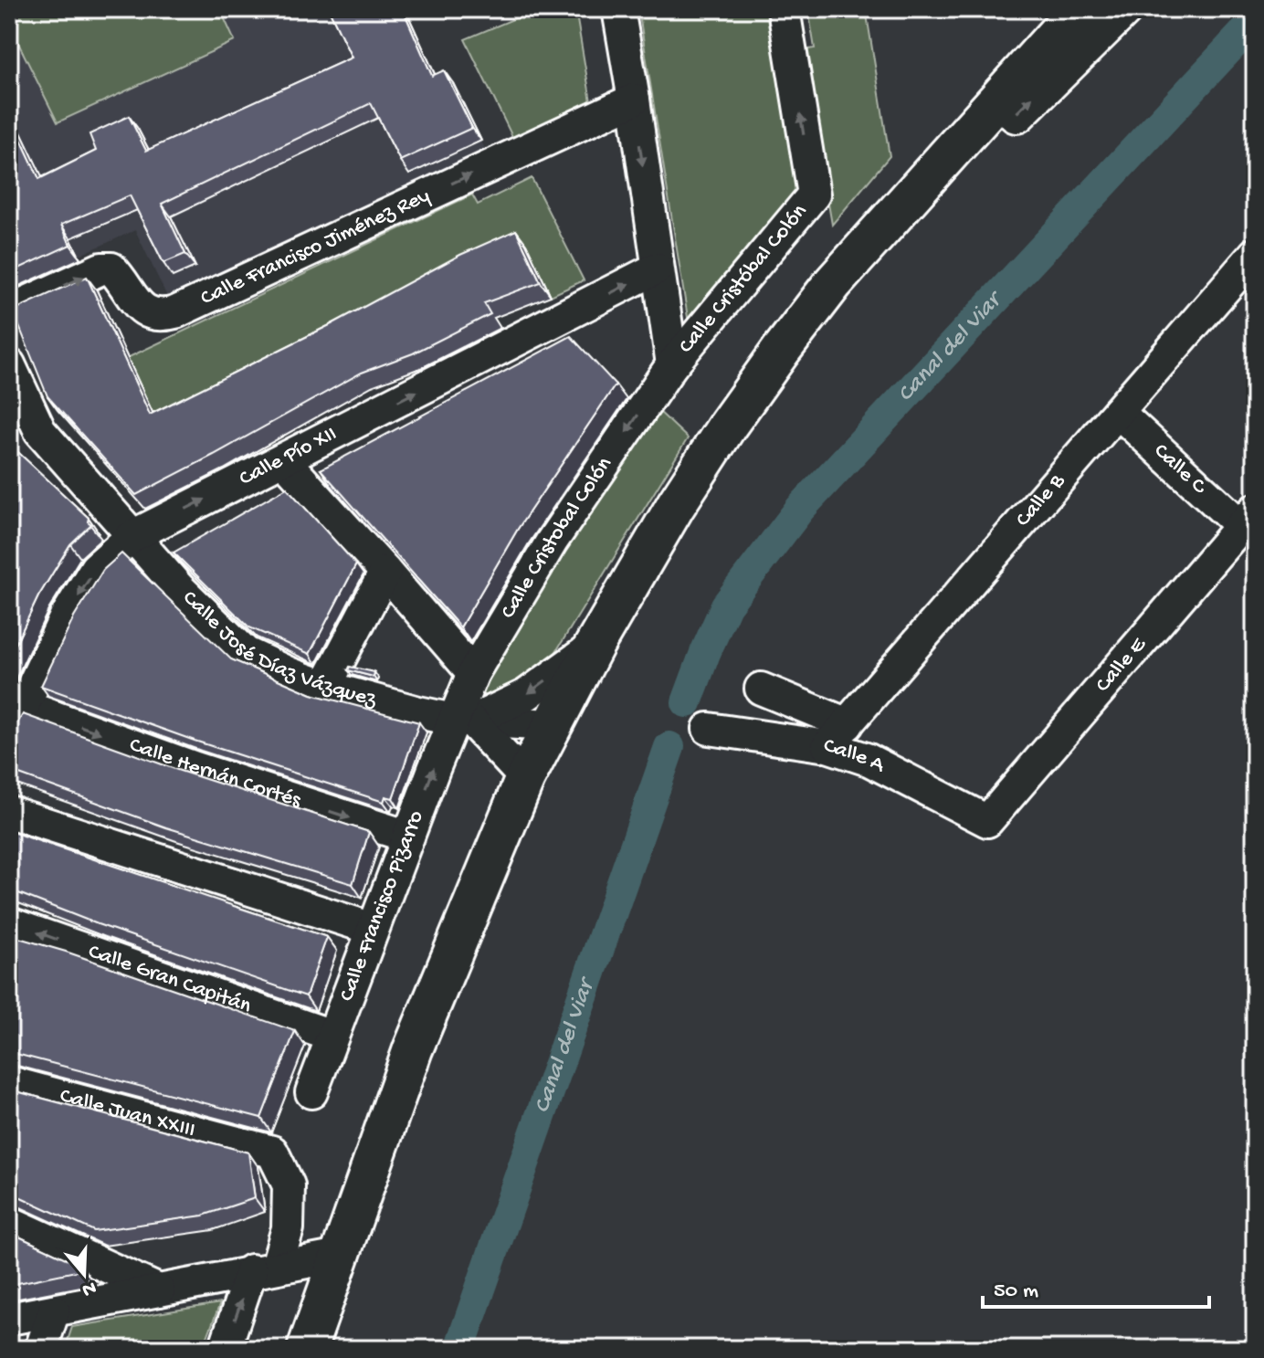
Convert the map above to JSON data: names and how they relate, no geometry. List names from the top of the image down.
{
  "streets": {
    "street": [
      "Calle Francisco Jiménez Rey",
      "Calle Cristóbal Colón",
      "Calle Pío XII",
      "Calle C",
      "Calle B",
      "Calle Cristobal Colón",
      "Calle José Díaz Vázquez",
      "Calle E",
      "Calle A",
      "Calle Hernán Cortés",
      "Calle Francisco Pizarro",
      "Calle Gran Capitán",
      "Calle Juan XXIII"
    ]
  },
  "crossings": [
    ["Calle Cristóbal Colón", "Calle Cristobal Colón"],
    ["Calle Pío XII", "Calle José Díaz Vázquez"],
    ["Calle Pío XII", "Calle Hernán Cortés"],
    ["Calle C", "Calle B"],
    ["Calle C", "Calle E"],
    ["Calle B", "Calle A"],
    ["Calle Cristobal Colón", "Calle José Díaz Vázquez"],
    ["Calle Cristobal Colón", "Calle Francisco Pizarro"],
    ["Calle José Díaz Vázquez", "Calle Francisco Pizarro"],
    ["Calle E", "Calle A"],
    ["Calle Hernán Cortés", "Calle Francisco Pizarro"],
    ["Calle Francisco Pizarro", "Calle Gran Capitán"]
  ],
  "one_way": ["Calle Francisco Jiménez Rey", "Calle Cristobal Colón"],
  "water": ["Canal del Viar"],
  "scale_bar": "50 m",
  "north": "bottom"
}
